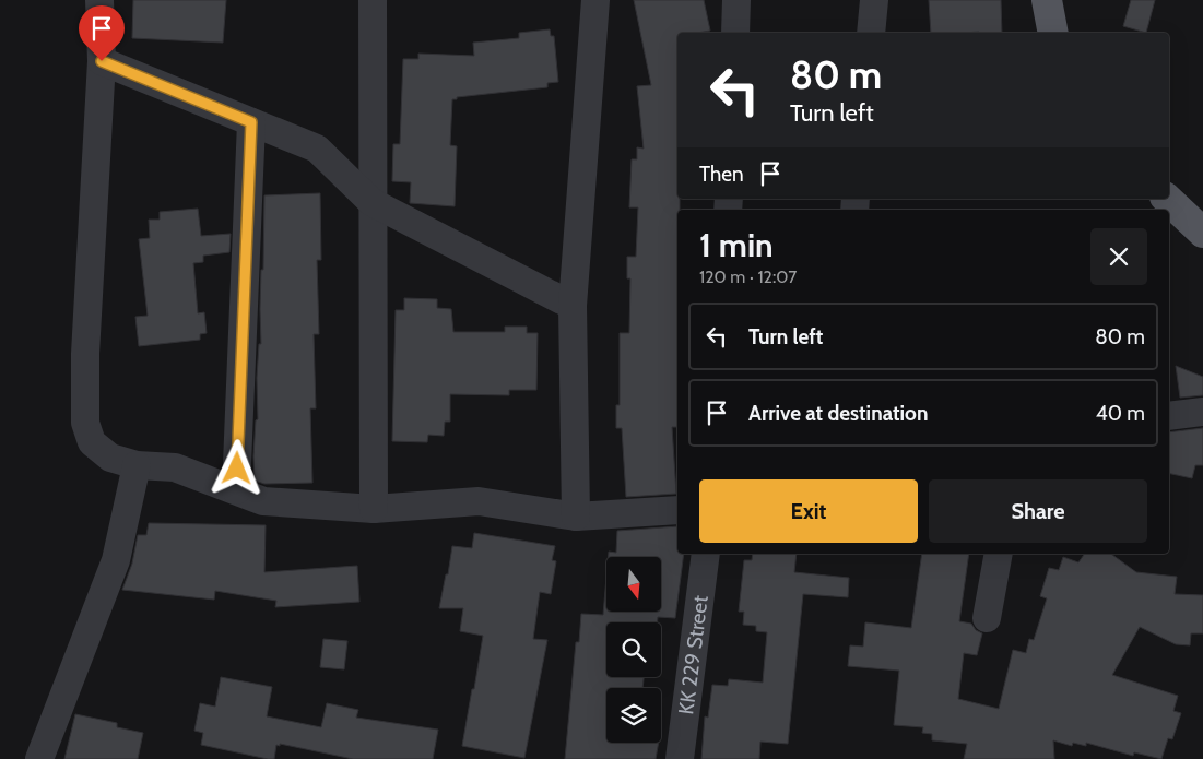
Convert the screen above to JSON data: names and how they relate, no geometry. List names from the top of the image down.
{
  "streets": {
    "street": ["KK 229 Street"]
  },
  "north": "bottom",
  "page": {
    "turn": ["80 m", "Turn left"],
    "then": "Then",
    "heading": ["1 min", "120 m · 12:07"],
    "list": [
      {
        "name": "Turn left",
        "value": "80 m"
      },
      {
        "name": "Arrive at destination",
        "value": "40 m"
      }
    ],
    "buttons": ["Exit", "Share"]
  }
}
